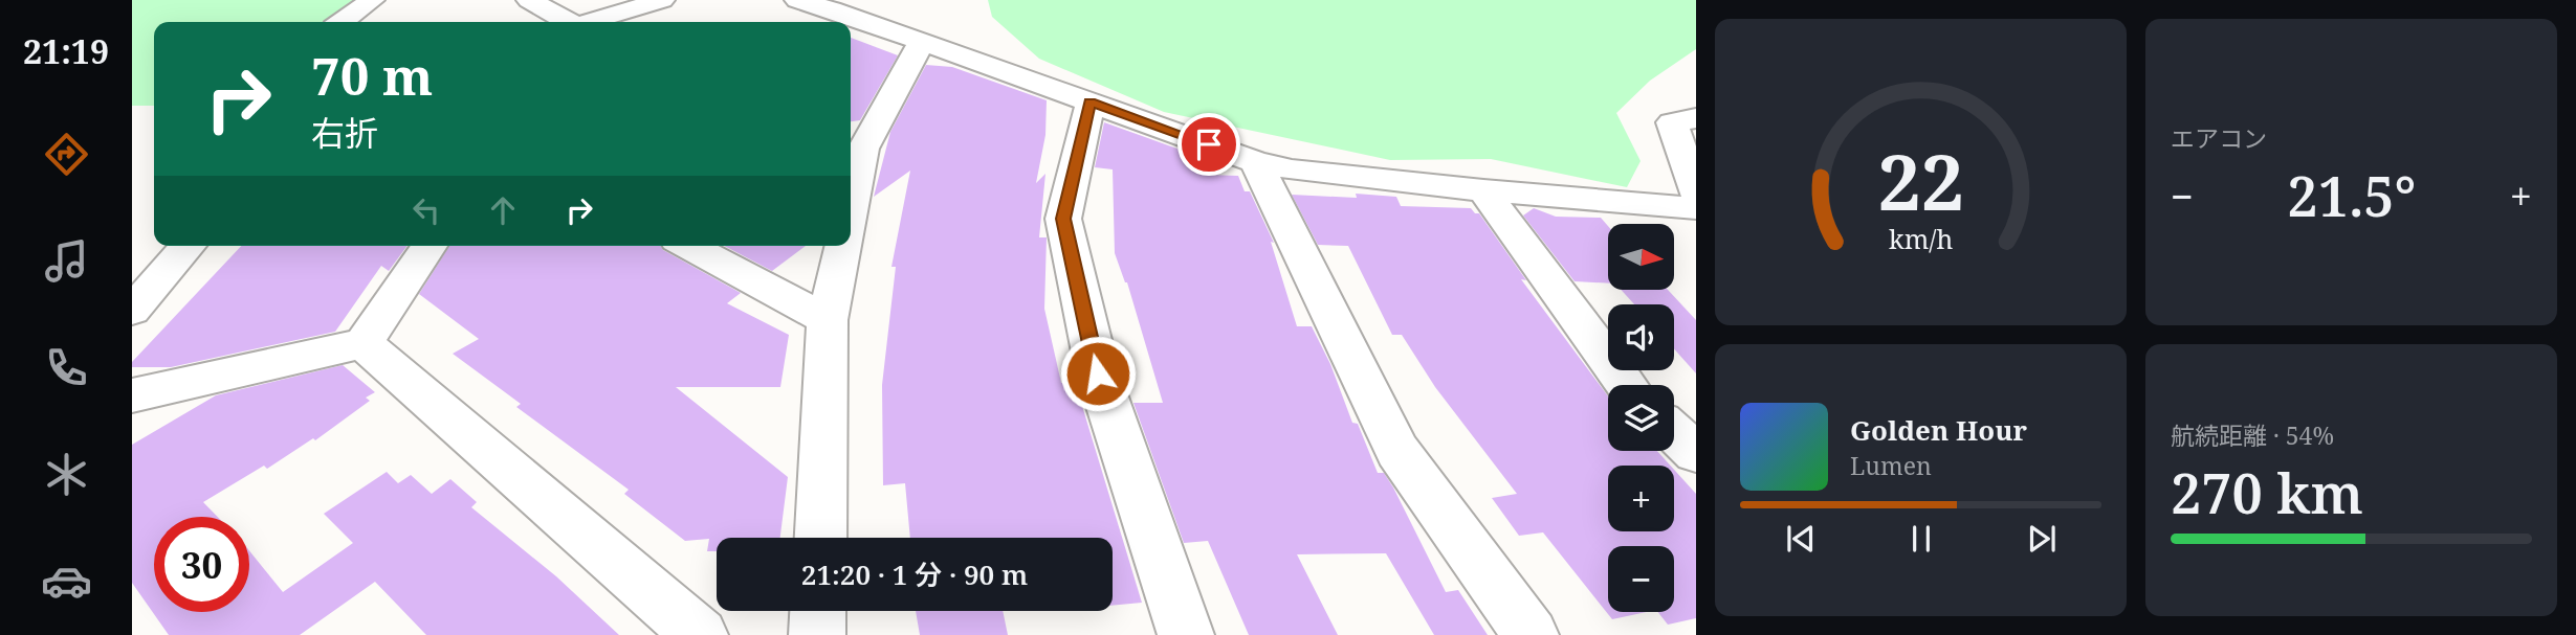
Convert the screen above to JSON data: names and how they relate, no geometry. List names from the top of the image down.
{
  "north": "right",
  "page": {
    "tabs": "21:19",
    "tile": [
      "エアコン",
      ["航続距離 · 54%", "270 km"]
    ],
    "turn": ["70 m", "右折"],
    "heat": ["−", "21.5°", "+"],
    "map_buttons": ["+", "−"],
    "song": ["Golden Hour", "Lumen"],
    "limit": "30",
    "trip": "21:20 · 1 分 · 90 m",
    "gauge": ["22", "km/h"]
  }
}
